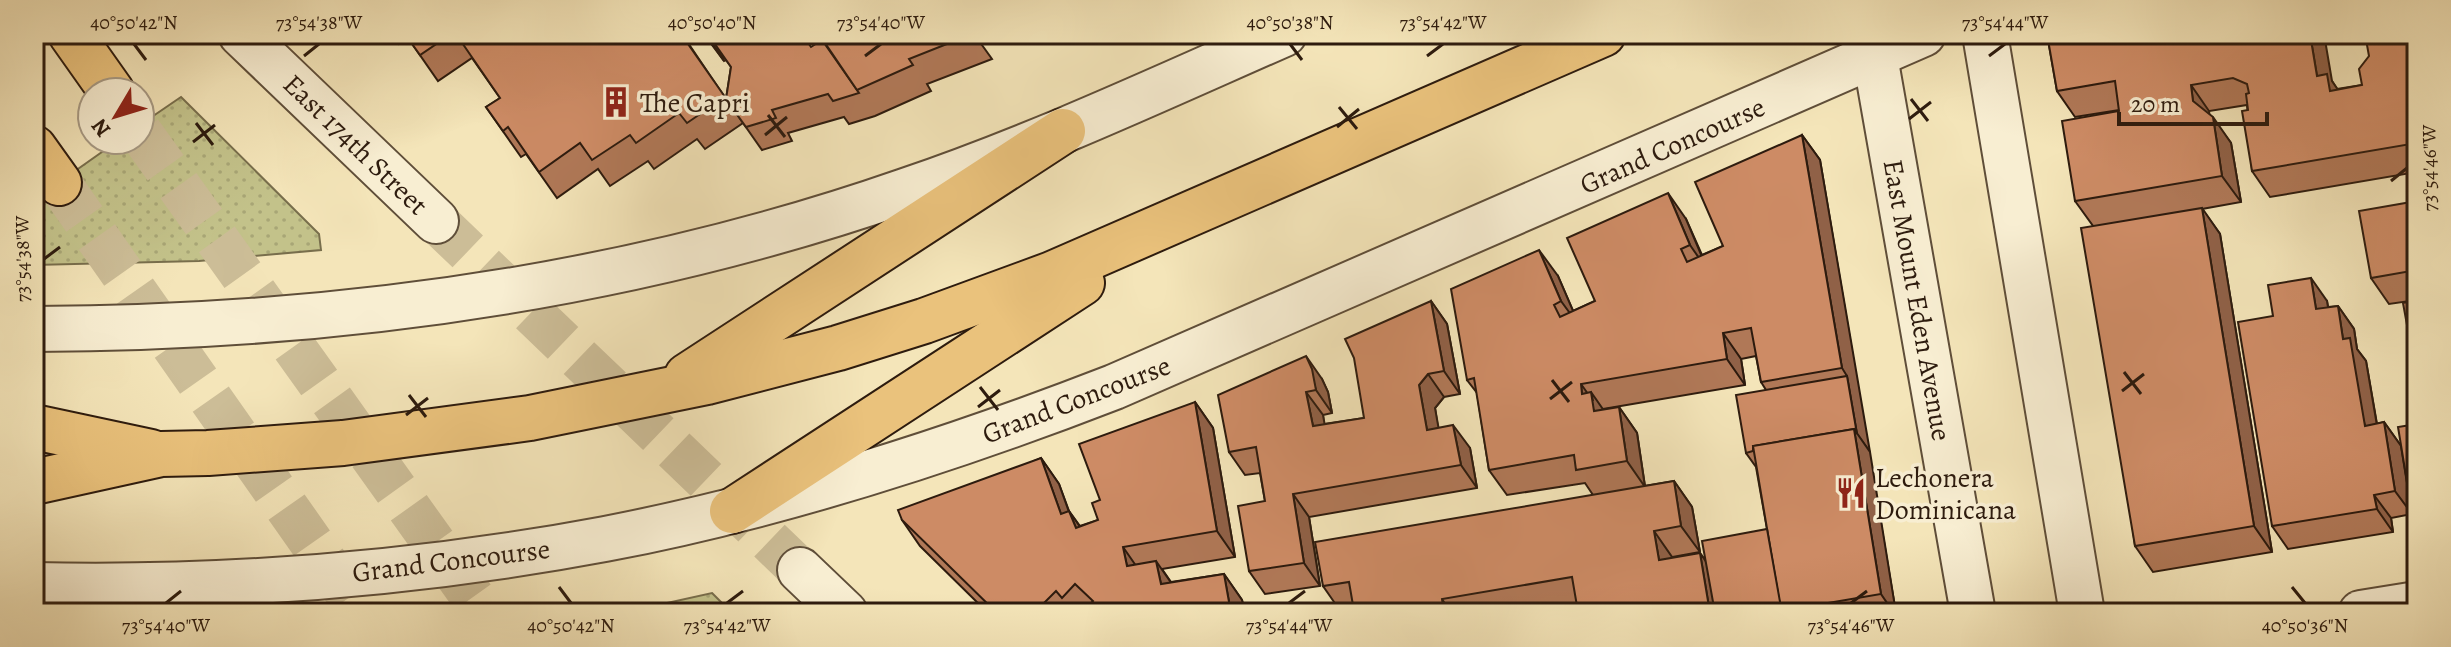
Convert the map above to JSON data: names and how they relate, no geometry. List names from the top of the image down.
{
  "streets": {
    "street": ["East 174th Street", "Grand Concourse", "East Mount Eden Avenue"]
  },
  "crossings": [
    ["Grand Concourse", "East Mount Eden Avenue"]
  ],
  "places": {
    "building": ["The Capri"],
    "restaurant": ["Lechonera Dominicana"]
  },
  "scale_bar": "20 m",
  "north": "bottom left",
  "coordinates": [
    "40°50'42\"N",
    "73°54'38\"W",
    "40°50'40\"N",
    "73°54'40\"W",
    "40°50'38\"N",
    "73°54'42\"W",
    "73°54'44\"W",
    "73°54'46\"W",
    "40°50'36\"N"
  ]
}
